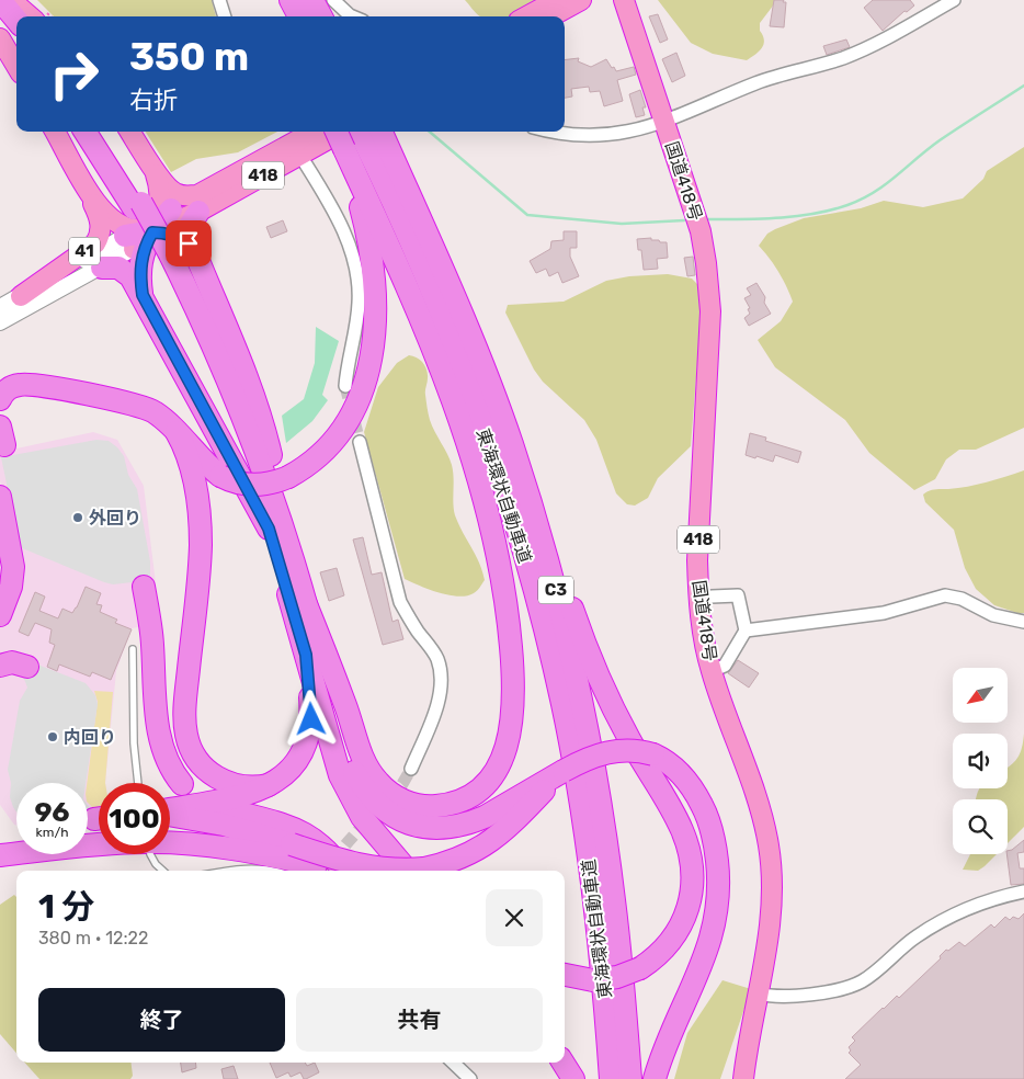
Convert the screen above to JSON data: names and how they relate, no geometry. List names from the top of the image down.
{
  "streets": {
    "highway": [
      "418",
      "国道418号",
      "41",
      "東海環状自動車道",
      "C3"
    ]
  },
  "crossings": [
    ["418", "41"],
    ["418", "東海環状自動車道"]
  ],
  "places": ["外回り", "内回り"],
  "north": "bottom left",
  "page": {
    "turn": ["350 m", "右折"],
    "speed": "96 km/h",
    "limit": "100",
    "heading": ["1 分", "380 m · 12:22"],
    "buttons": ["終了", "共有"]
  }
}
